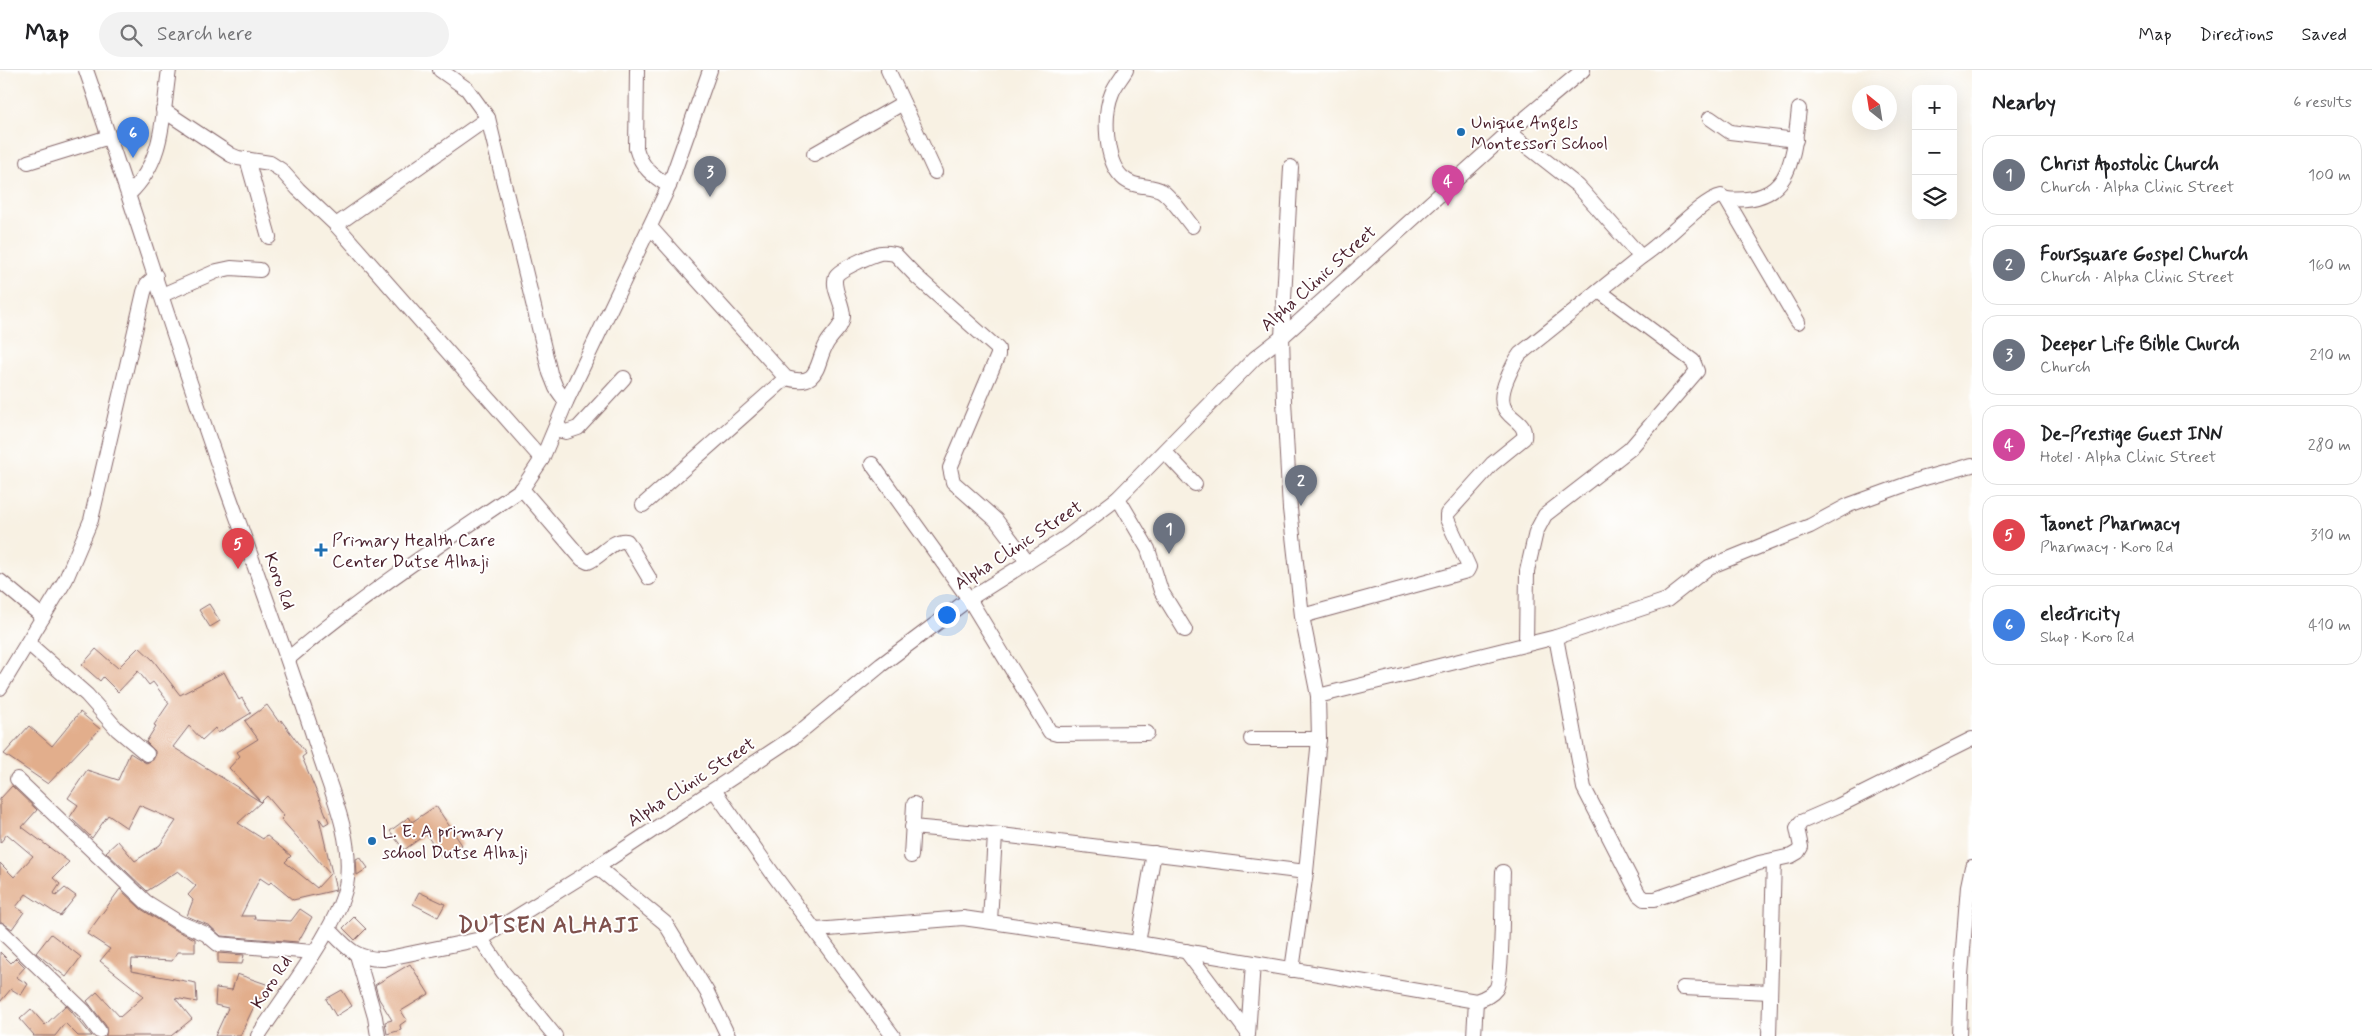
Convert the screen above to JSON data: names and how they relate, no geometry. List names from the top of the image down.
{
  "streets": {
    "street": ["Alpha Clinic Street", "Koro Rd"]
  },
  "districts": ["DUTSEN ALHAJI"],
  "places": {
    "other": ["Unique Angels Montessori School", "L. E. A primary school Dutse Alhaji"],
    "health": ["Primary Health Care Center Dutse Alhaji"]
  },
  "north": "top left",
  "page": {
    "header": "Map",
    "search": "Search here",
    "nav": ["Map", "Directions", "Saved"],
    "heading": ["Nearby", "6 results"],
    "map_buttons": ["+", "−"],
    "pins": [
      "6",
      "3",
      "4",
      "2",
      "1",
      "5"
    ],
    "list": [
      {
        "mark": "1",
        "name": "Christ Apostolic Church",
        "note": "Church · Alpha Clinic Street",
        "value": "100 m"
      },
      {
        "mark": "2",
        "name": "Foursquare Gospel Church",
        "note": "Church · Alpha Clinic Street",
        "value": "160 m"
      },
      {
        "mark": "3",
        "name": "Deeper Life Bible Church",
        "note": "Church",
        "value": "210 m"
      },
      {
        "mark": "4",
        "name": "De-Prestige Guest INN",
        "note": "Hotel · Alpha Clinic Street",
        "value": "280 m"
      },
      {
        "mark": "5",
        "name": "Taonet Pharmacy",
        "note": "Pharmacy · Koro Rd",
        "value": "310 m"
      },
      {
        "mark": "6",
        "name": "electricity",
        "note": "Shop · Koro Rd",
        "value": "410 m"
      }
    ]
  }
}
